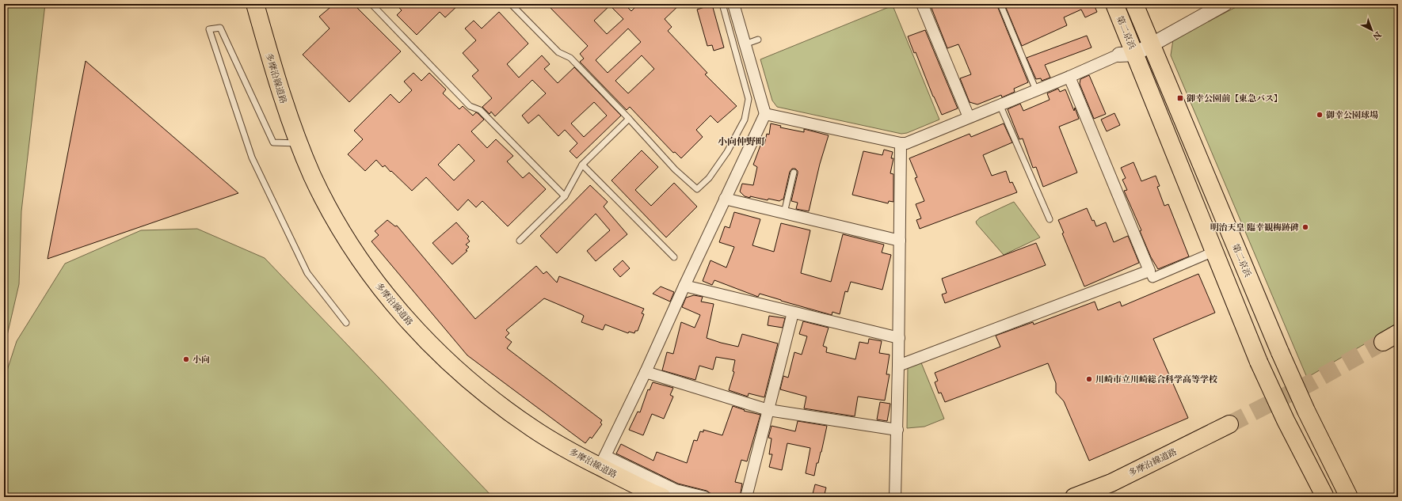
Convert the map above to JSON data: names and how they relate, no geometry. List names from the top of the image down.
{
  "streets": {
    "main road": ["第二京浜", "多摩沿線道路"]
  },
  "districts": ["小向仲野町"],
  "places": {
    "transit": ["御幸公園前【東急バス】"],
    "other": [
      "御幸公園球場",
      "明治天皇 臨幸観梅跡碑",
      "小向",
      "川崎市立川崎総合科学高等学校"
    ]
  },
  "north": "bottom right"
}
